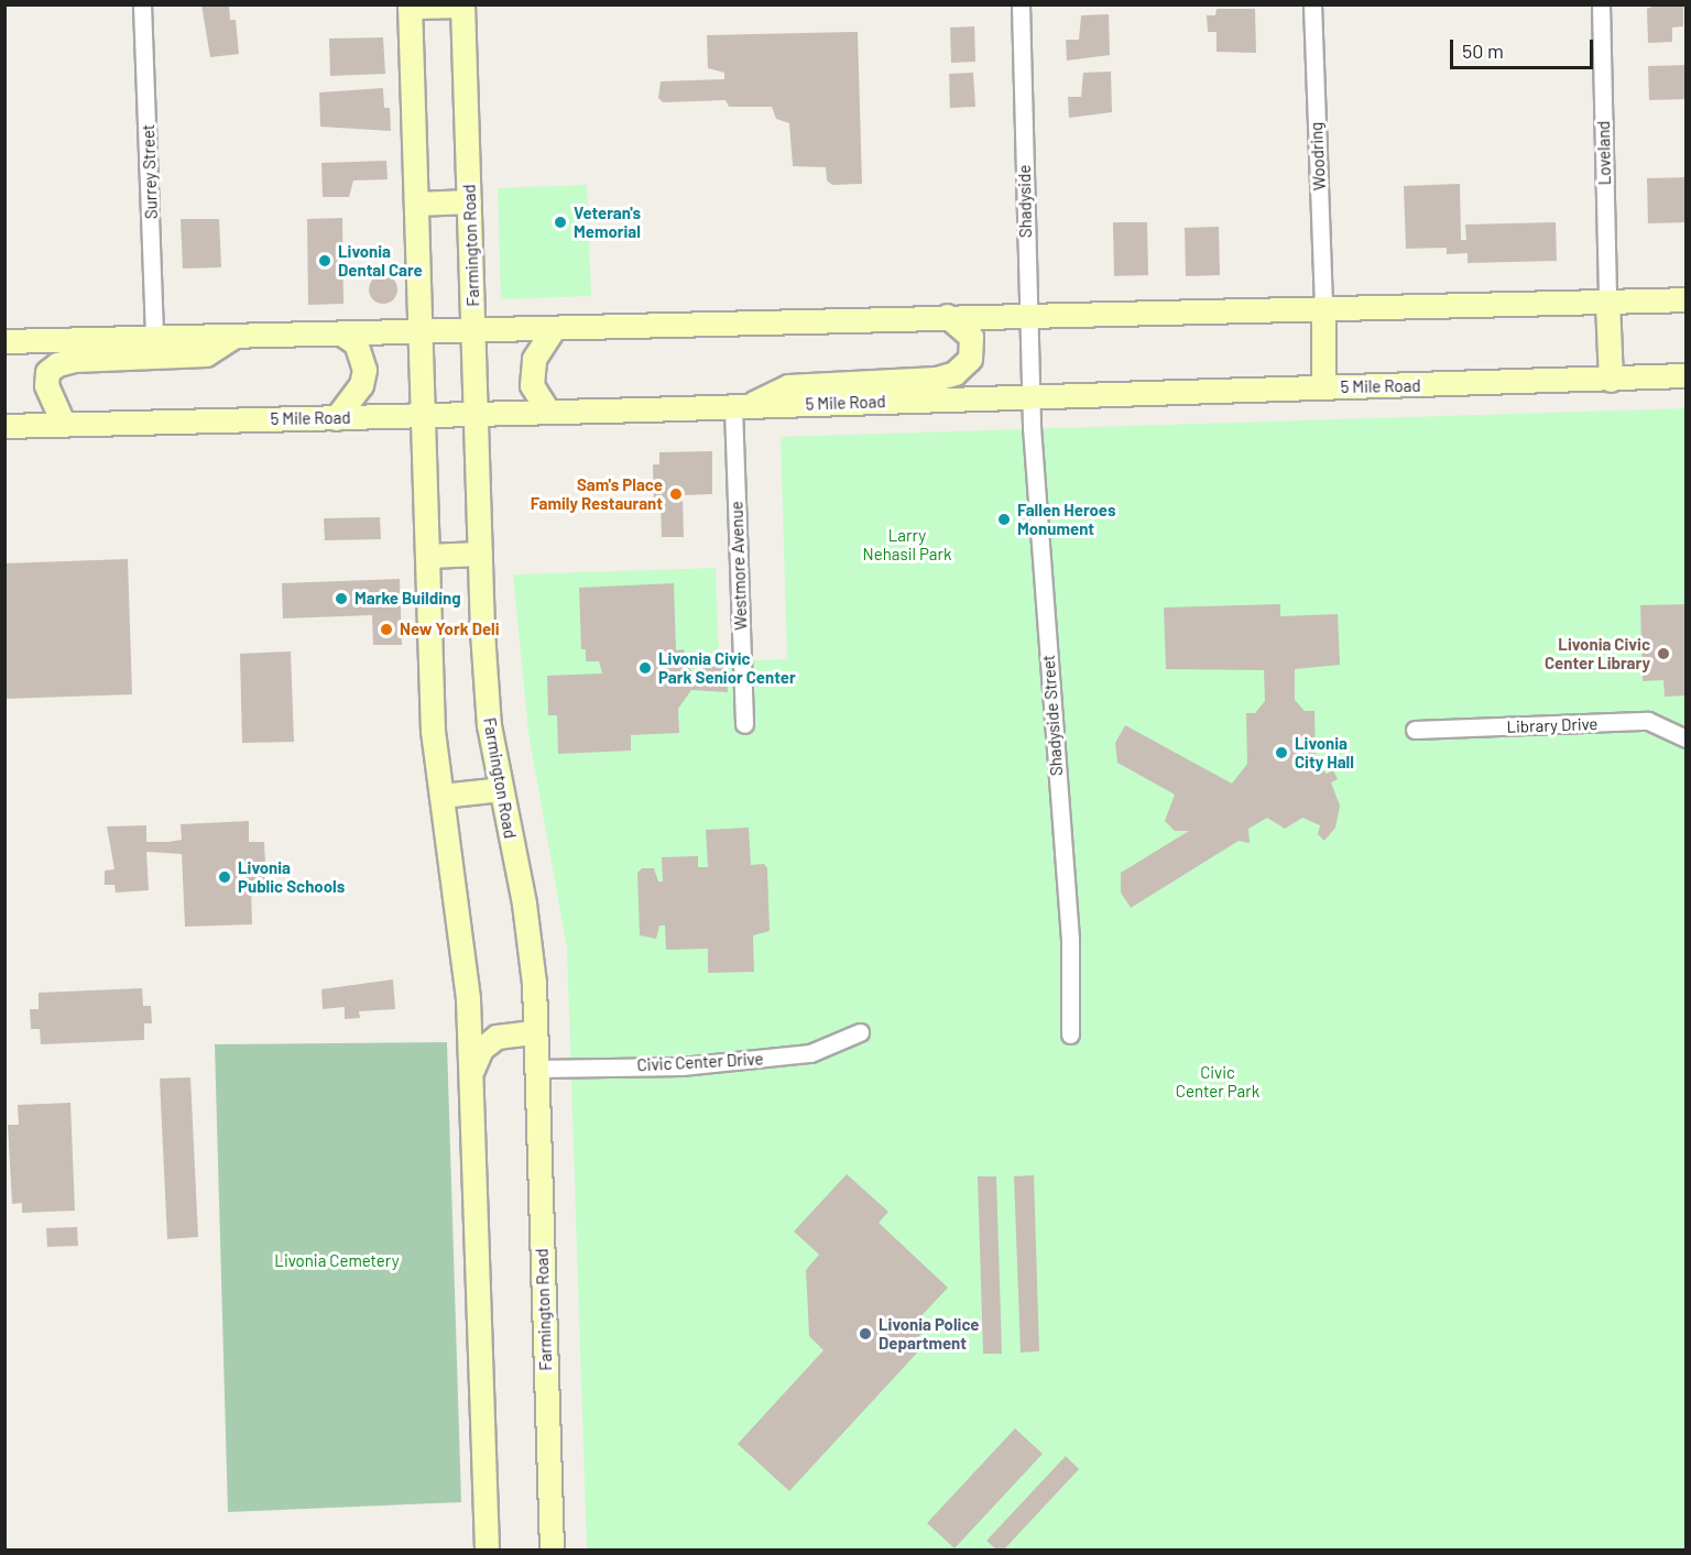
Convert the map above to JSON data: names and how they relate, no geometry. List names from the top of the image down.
{
  "streets": {
    "main road": ["Farmington Road", "5 Mile Road"],
    "street": [
      "Loveland",
      "Woodring",
      "Surrey Street",
      "Shadyside",
      "Westmore Avenue",
      "Shadyside Street",
      "Library Drive",
      "Civic Center Drive"
    ]
  },
  "crossings": [
    ["Shadyside", "5 Mile Road"],
    ["Shadyside", "Shadyside Street"],
    ["Farmington Road", "5 Mile Road"],
    ["Farmington Road", "Civic Center Drive"],
    ["5 Mile Road", "Westmore Avenue"],
    ["5 Mile Road", "Shadyside Street"]
  ],
  "parks": ["Larry Nehasil Park", "Civic Center Park", "Livonia Cemetery"],
  "places": [
    "Veteran's Memorial",
    "Livonia Dental Care",
    "Sam's Place Family Restaurant",
    "Fallen Heroes Monument",
    "Marke Building",
    "New York Deli",
    "Livonia Civic Center Library",
    "Livonia Civic Park Senior Center",
    "Livonia City Hall",
    "Livonia Public Schools",
    "Livonia Police Department"
  ],
  "scale_bar": "50 m"
}
